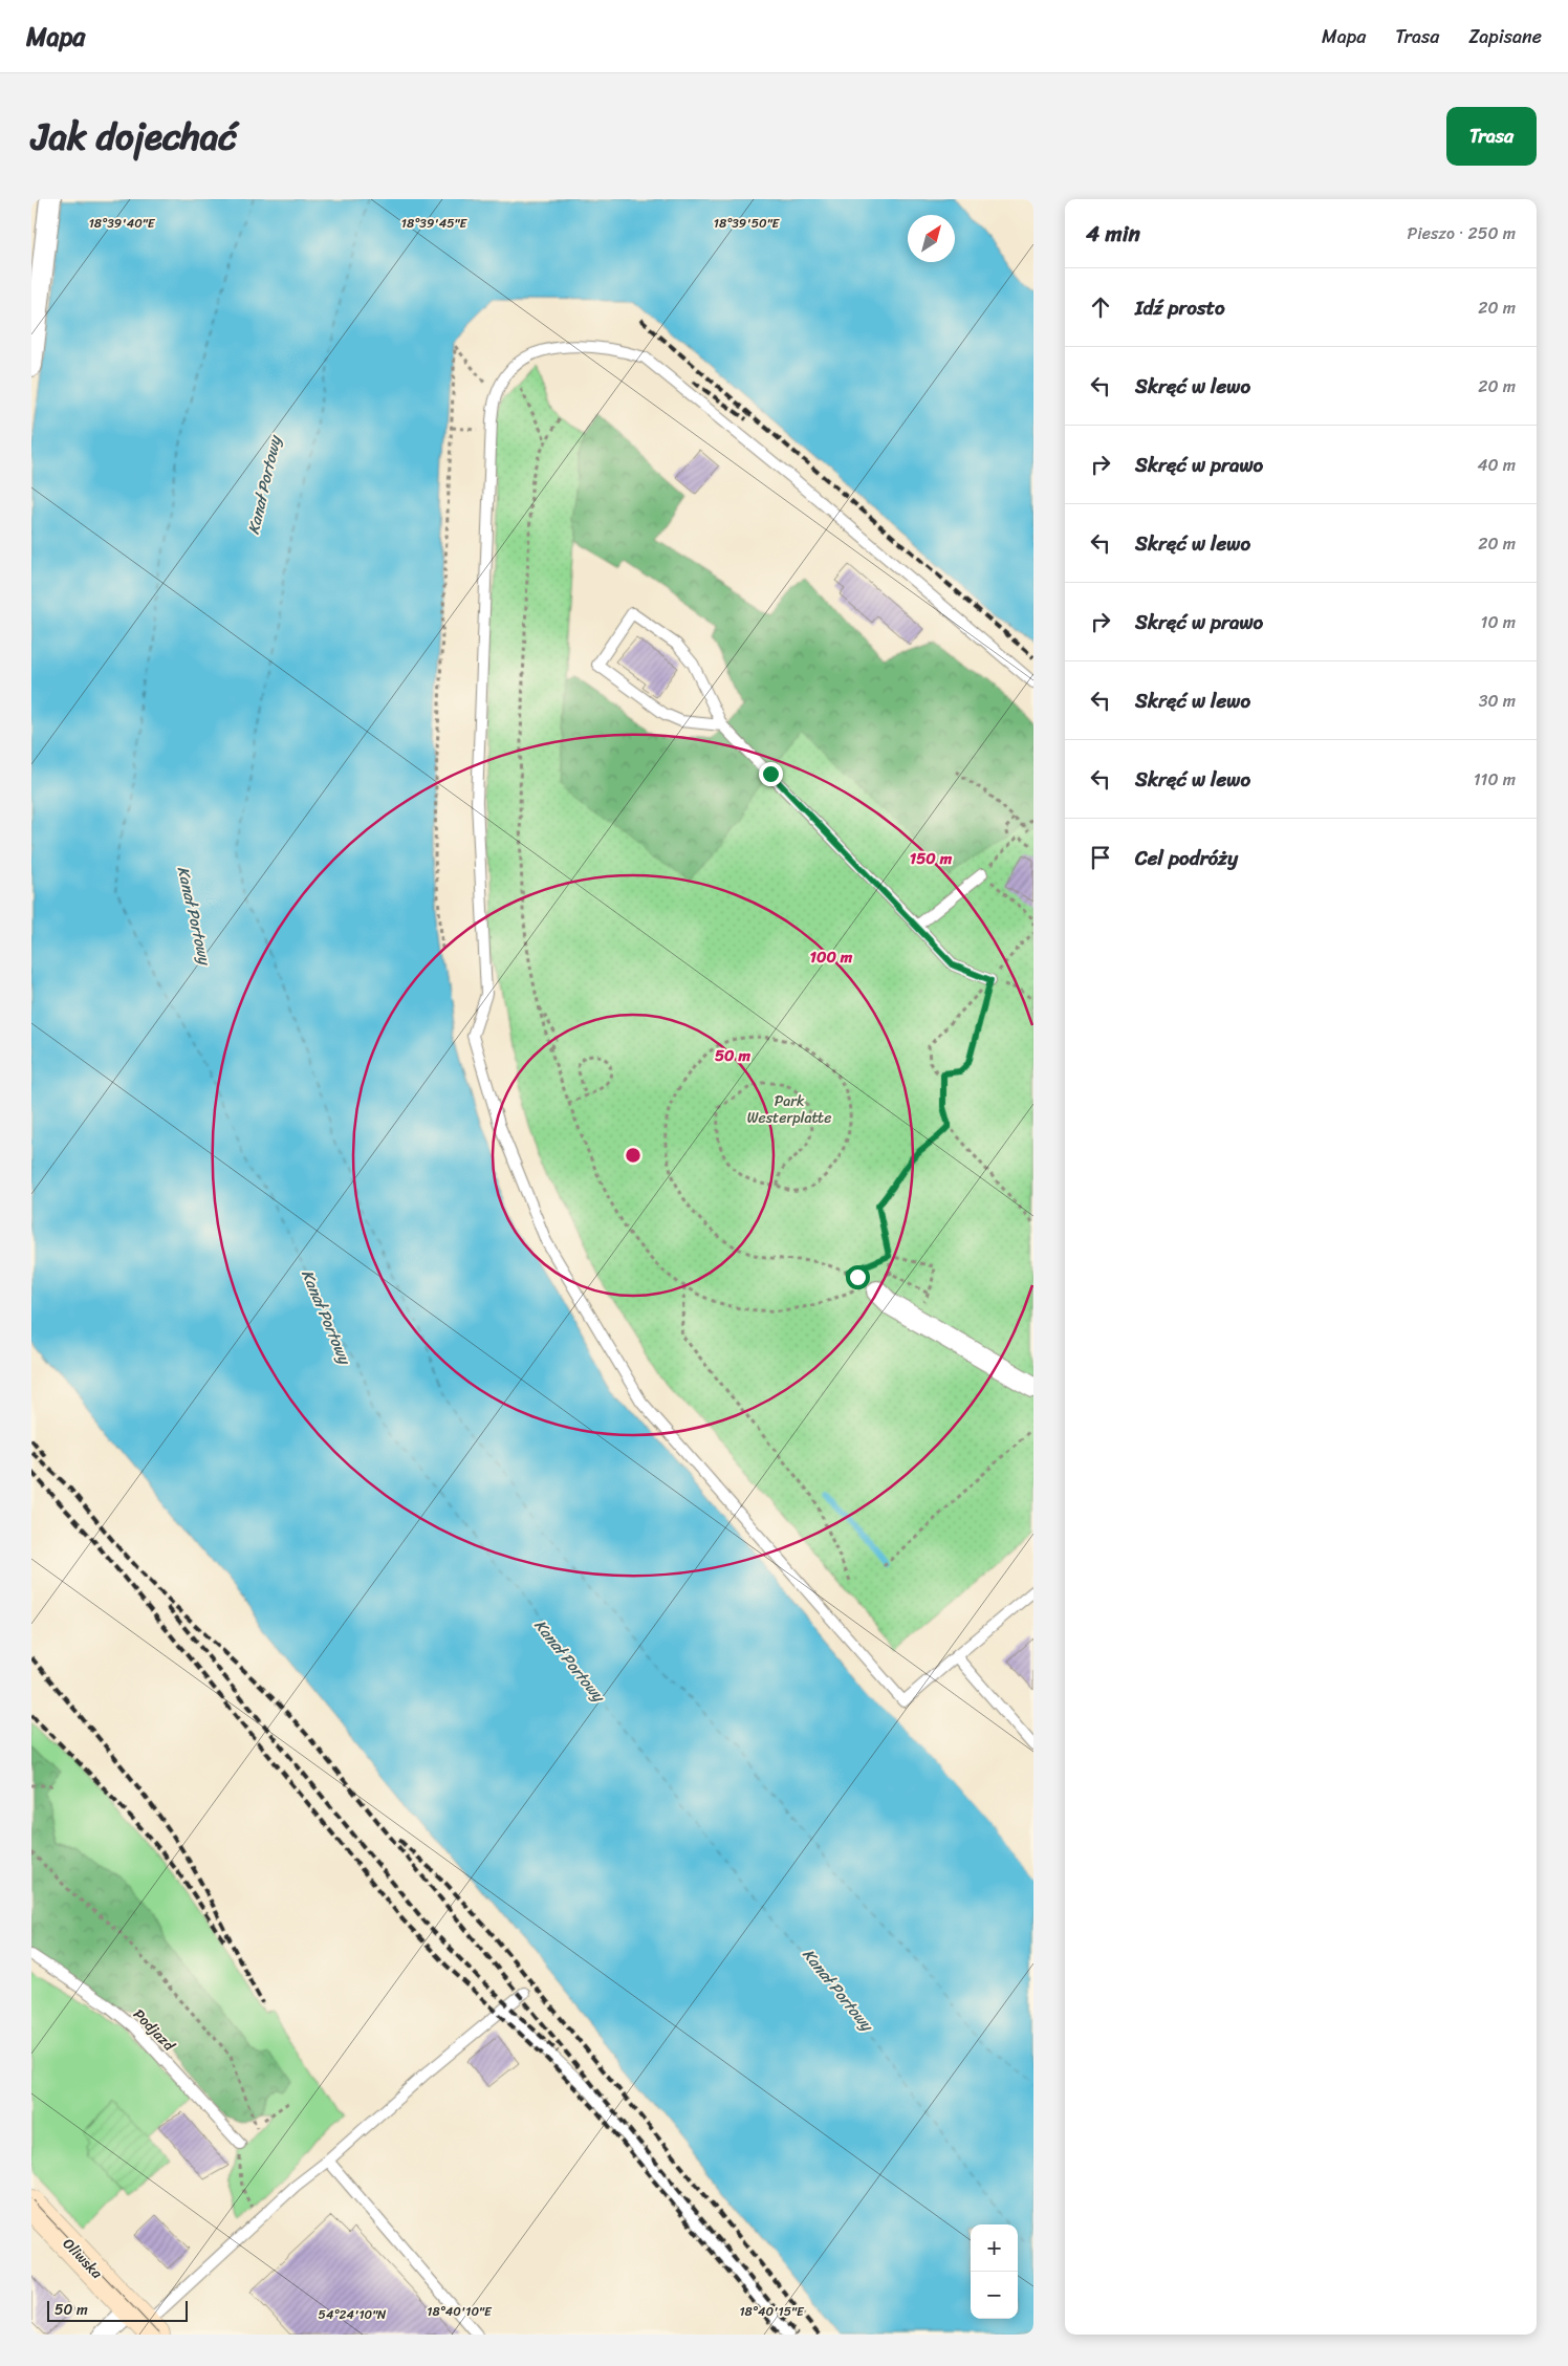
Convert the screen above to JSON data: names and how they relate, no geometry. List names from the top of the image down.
{
  "streets": {
    "street": ["Oliwska"],
    "lane": ["Podjazd"]
  },
  "water": ["Kanał Portowy"],
  "parks": ["Park Westerplatte"],
  "scale_bar": "50 m",
  "north": "top right",
  "page": {
    "header": "Mapa",
    "nav": ["Mapa", "Trasa", "Zapisane"],
    "title": "Jak dojechać",
    "buttons": "Trasa",
    "heading": ["4 min", "Pieszo · 250 m"],
    "list": [
      ["Idź prosto", "20 m"],
      ["Skręć w lewo", "20 m"],
      ["Skręć w prawo", "40 m"],
      ["Skręć w lewo", "20 m"],
      ["Skręć w prawo", "10 m"],
      ["Skręć w lewo", "30 m"],
      ["Skręć w lewo", "110 m"],
      "Cel podróży"
    ],
    "map_buttons": ["+", "−"],
    "scale": "50 m"
  },
  "coordinates": [
    "18°39'40\"E",
    "18°39'45\"E",
    "18°39'50\"E",
    "18°40'10\"E",
    "18°40'15\"E",
    "54°24'10\"N"
  ],
  "rings": ["150 m", "100 m", "50 m"]
}
